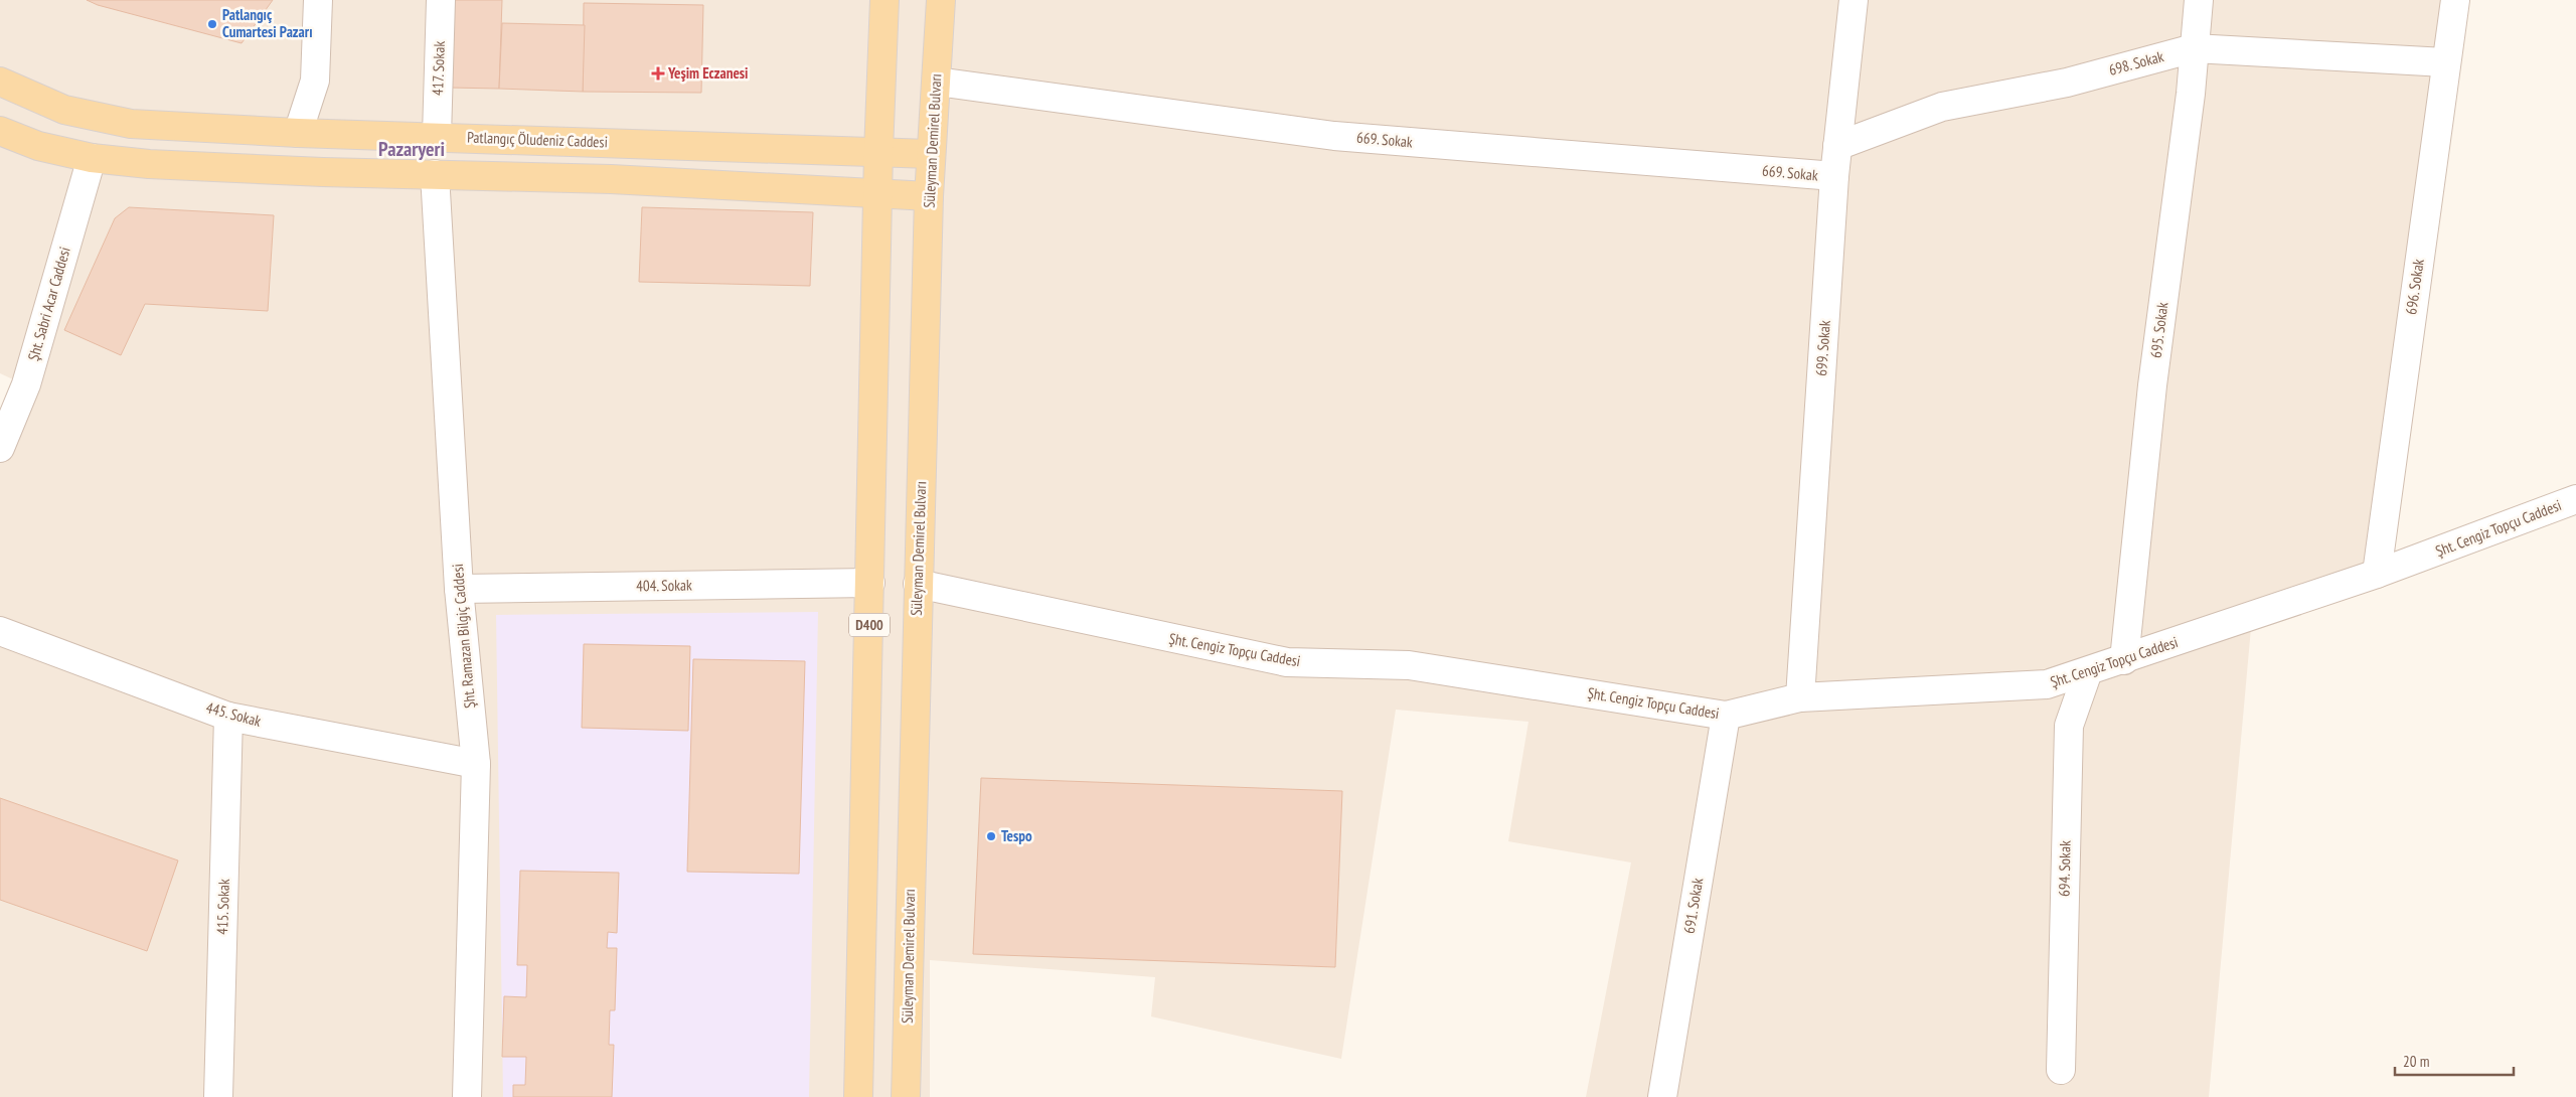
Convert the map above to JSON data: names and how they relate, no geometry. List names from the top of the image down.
{
  "streets": {
    "main road": ["Patlangıç Öludeniz Caddesi", "Süleyman Demirel Bulvarı", "D400"],
    "street": [
      "698. Sokak",
      "417. Sokak",
      "669. Sokak",
      "696. Sokak",
      "Şht. Sabri Acar Caddesi",
      "695. Sokak",
      "699. Sokak",
      "Şht. Cengiz Topçu Caddesi",
      "404. Sokak",
      "Şht. Ramazan Bilgiç Caddesi",
      "445. Sokak",
      "694. Sokak",
      "691. Sokak",
      "415. Sokak"
    ]
  },
  "crossings": [
    ["698. Sokak", "696. Sokak"],
    ["698. Sokak", "695. Sokak"],
    ["698. Sokak", "699. Sokak"],
    ["417. Sokak", "Patlangıç Öludeniz Caddesi"],
    ["Patlangıç Öludeniz Caddesi", "Süleyman Demirel Bulvarı"],
    ["Patlangıç Öludeniz Caddesi", "D400"],
    ["669. Sokak", "Süleyman Demirel Bulvarı"],
    ["669. Sokak", "699. Sokak"],
    ["Süleyman Demirel Bulvarı", "Şht. Cengiz Topçu Caddesi"],
    ["696. Sokak", "Şht. Cengiz Topçu Caddesi"],
    ["695. Sokak", "Şht. Cengiz Topçu Caddesi"],
    ["699. Sokak", "Şht. Cengiz Topçu Caddesi"],
    ["Şht. Cengiz Topçu Caddesi", "694. Sokak"],
    ["Şht. Cengiz Topçu Caddesi", "691. Sokak"],
    ["404. Sokak", "D400"],
    ["404. Sokak", "Şht. Ramazan Bilgiç Caddesi"],
    ["Şht. Ramazan Bilgiç Caddesi", "445. Sokak"],
    ["445. Sokak", "415. Sokak"]
  ],
  "districts": ["Pazaryeri"],
  "places": {
    "other": ["Patlangıç Cumartesi Pazarı", "Tespo"],
    "health": ["Yeşim Eczanesi"]
  },
  "scale_bar": "20 m"
}
